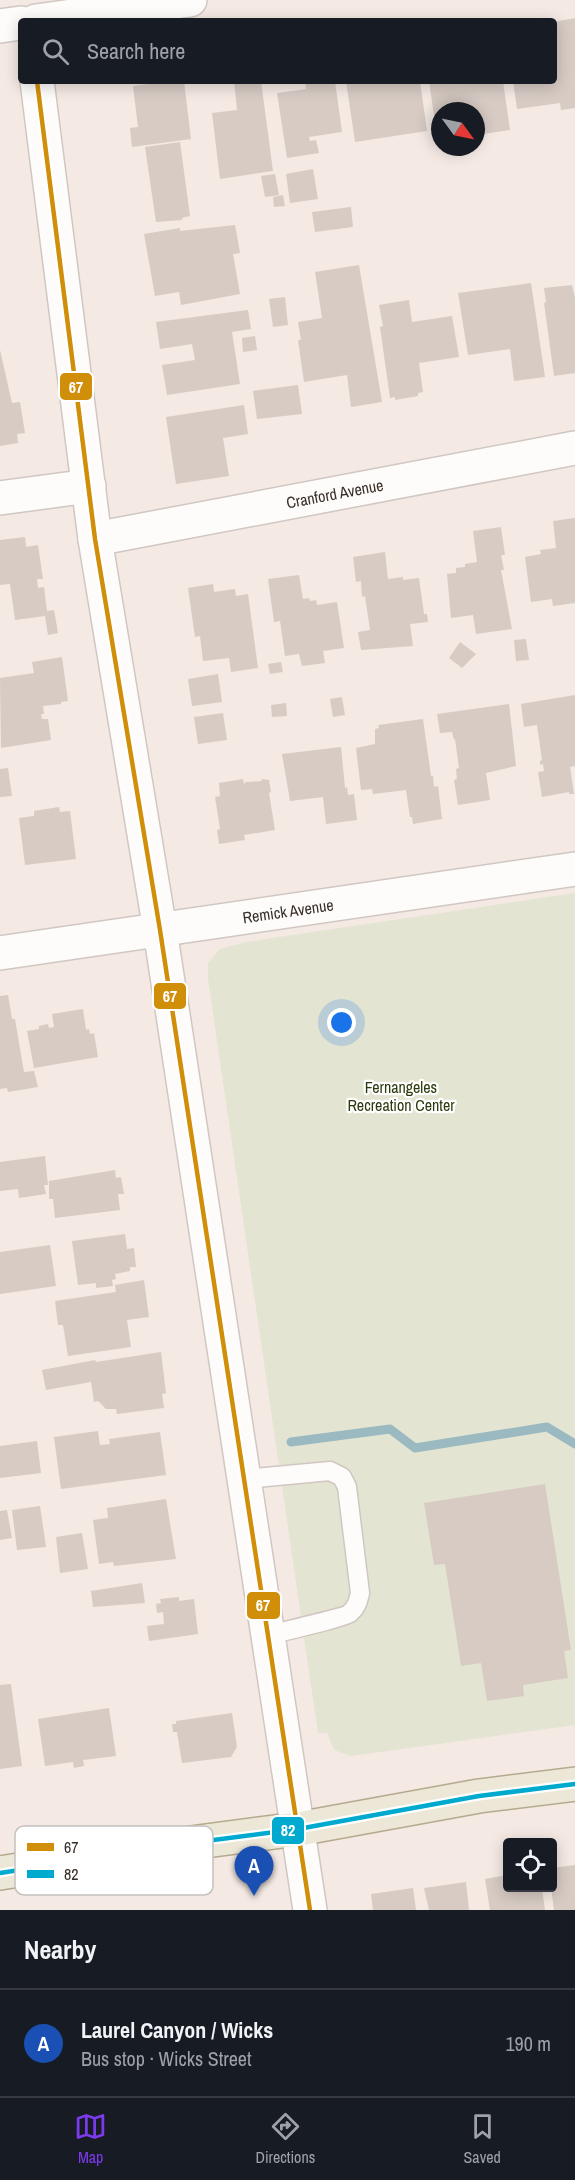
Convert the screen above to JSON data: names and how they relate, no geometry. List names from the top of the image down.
{
  "streets": {
    "street": ["Cranford Avenue", "Remick Avenue"]
  },
  "parks": ["Fernangeles Recreation Center"],
  "lines": ["transit line 67", "transit line 82"],
  "legend": ["67", "82"],
  "north": "bottom right",
  "page": {
    "search": "Search here",
    "pins": "A",
    "heading": "Nearby",
    "list": [
      {
        "mark": "A",
        "name": "Laurel Canyon / Wicks",
        "note": "Bus stop · Wicks Street",
        "value": "190 m"
      }
    ],
    "nav": ["Map", "Directions", "Saved"]
  }
}
